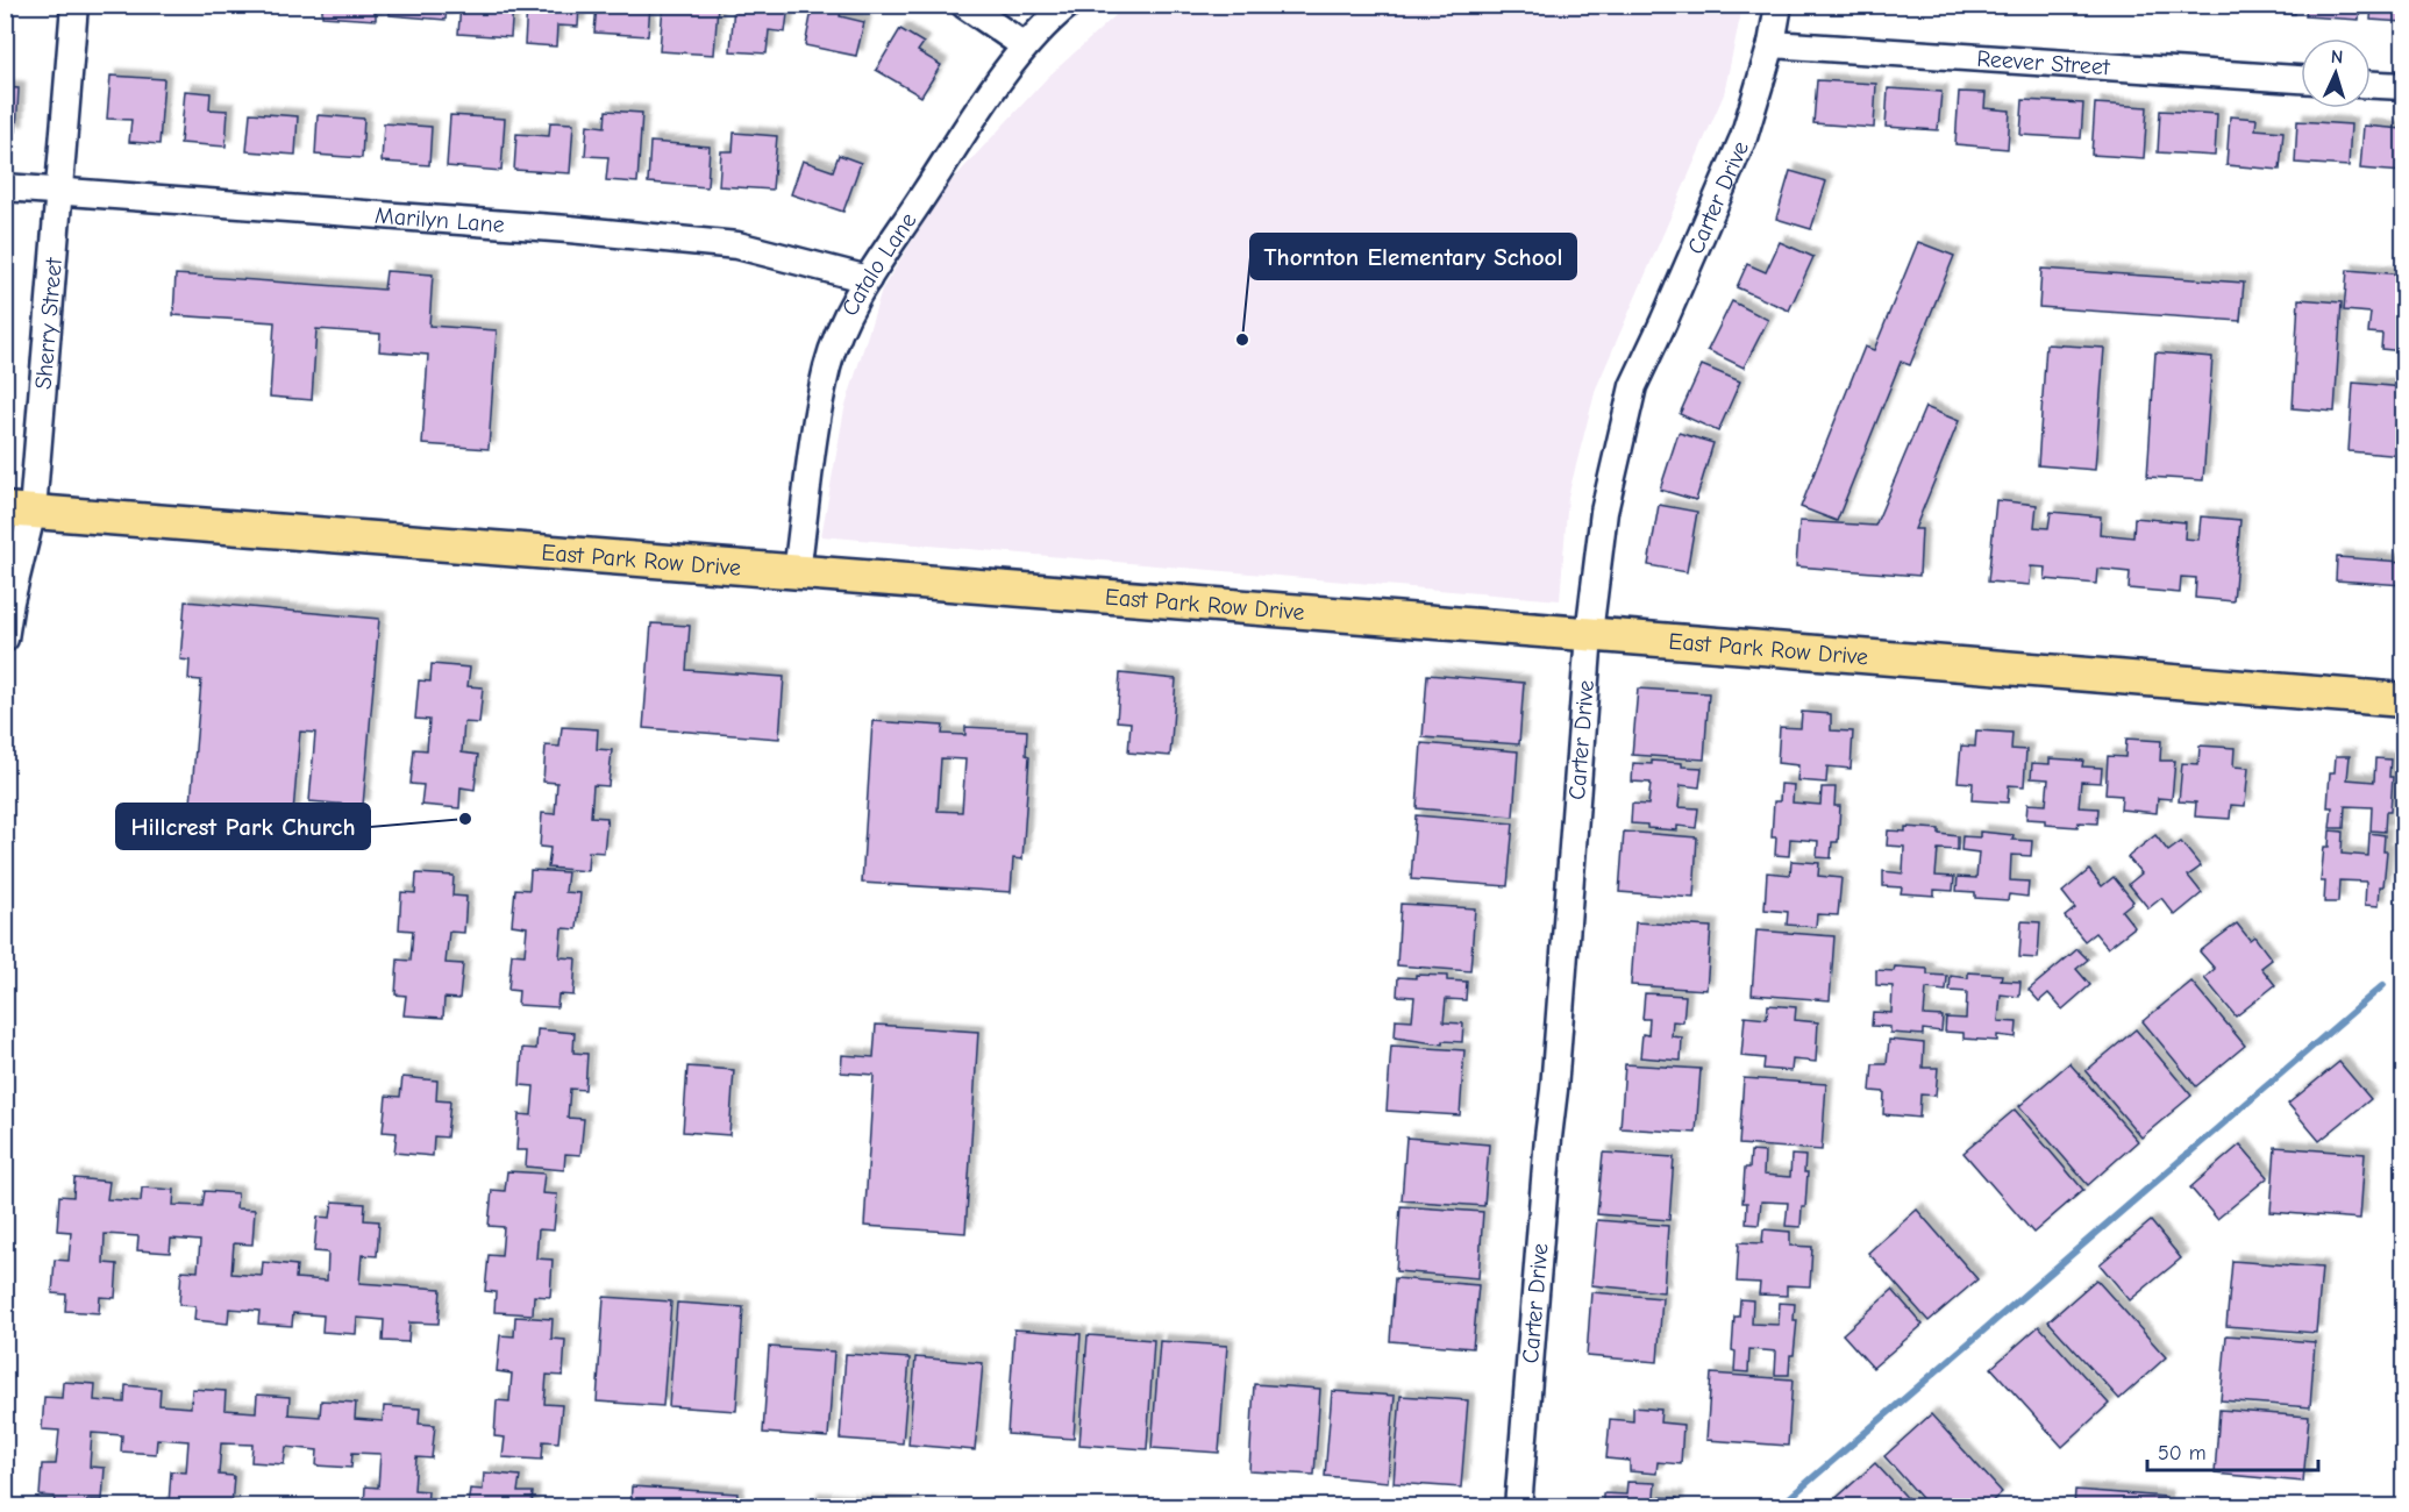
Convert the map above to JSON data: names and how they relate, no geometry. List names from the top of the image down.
{
  "streets": {
    "main road": ["East Park Row Drive"],
    "street": [
      "Reever Street",
      "Carter Drive",
      "Marilyn Lane",
      "Catalo Lane",
      "Sherry Street"
    ]
  },
  "crossings": [
    ["Reever Street", "Carter Drive"],
    ["Carter Drive", "East Park Row Drive"],
    ["Marilyn Lane", "Catalo Lane"],
    ["Marilyn Lane", "Sherry Street"],
    ["Catalo Lane", "East Park Row Drive"],
    ["Sherry Street", "East Park Row Drive"]
  ],
  "places": ["Thornton Elementary School", "Hillcrest Park Church"],
  "scale_bar": "50 m",
  "north": "top"
}
